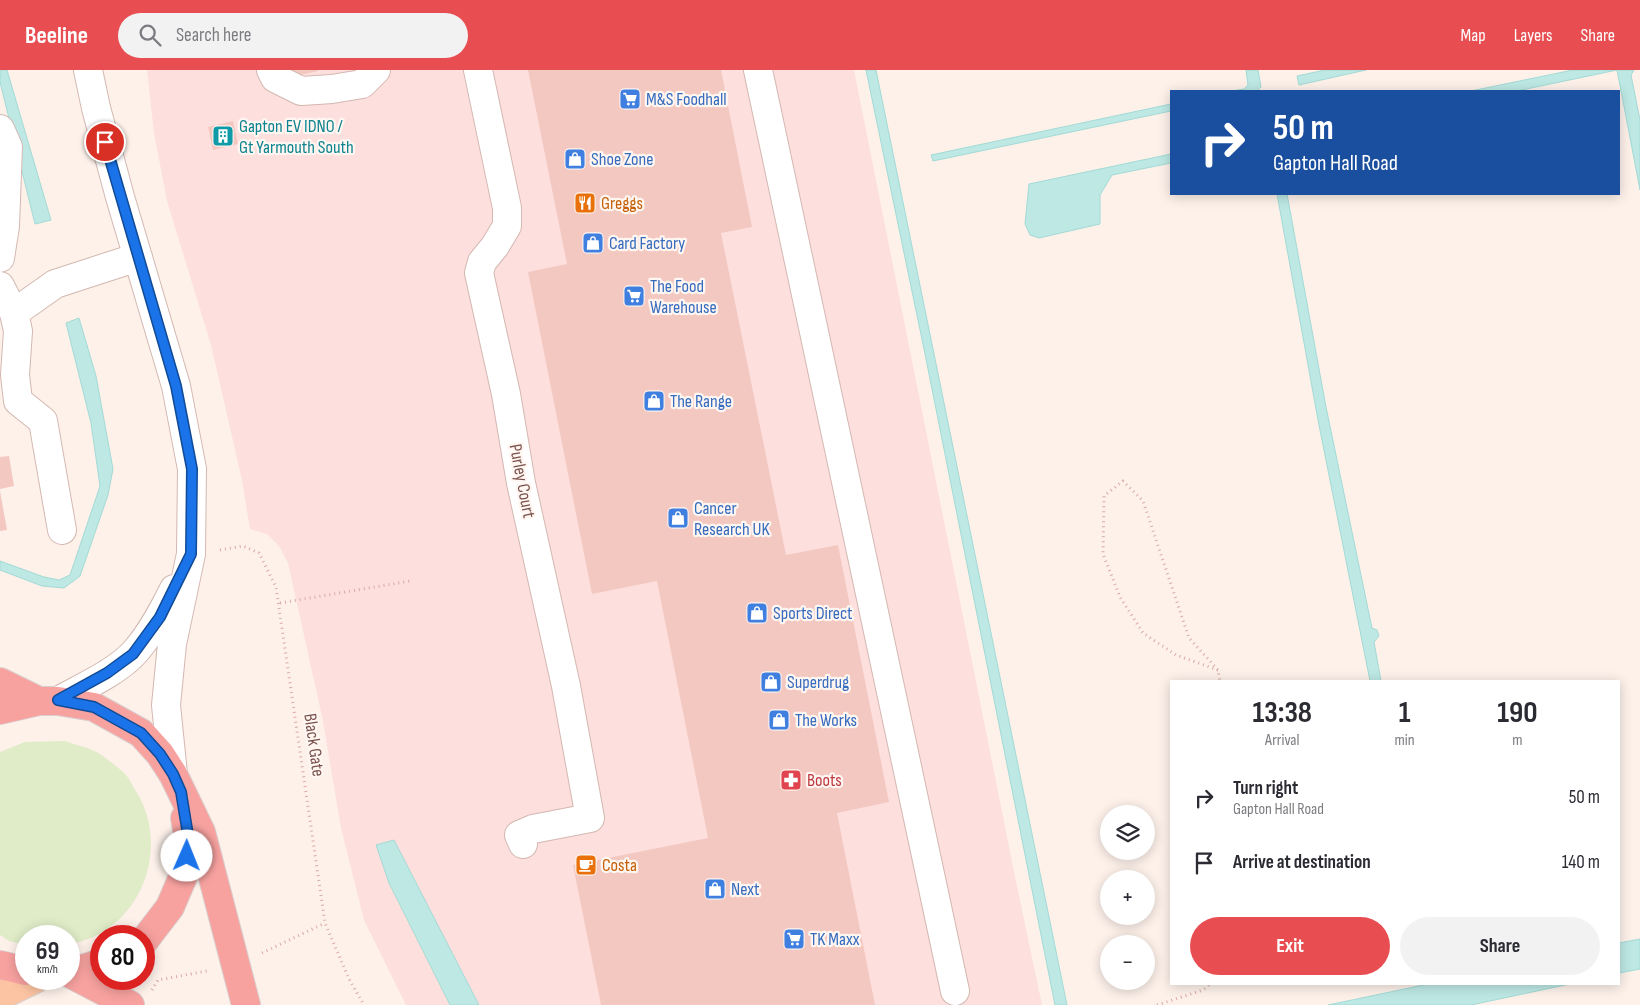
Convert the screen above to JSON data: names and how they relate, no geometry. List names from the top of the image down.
{
  "streets": {
    "street": ["Purley Court"],
    "path": ["Black Gate"]
  },
  "places": {
    "supermarket": ["M&S Foodhall", "The Food Warehouse", "TK Maxx"],
    "building": ["Gapton EV IDNO / Gt Yarmouth South"],
    "shop": [
      "Shoe Zone",
      "Card Factory",
      "The Range",
      "Cancer Research UK",
      "Sports Direct",
      "Superdrug",
      "The Works",
      "Next"
    ],
    "restaurant": ["Greggs"],
    "pharmacy": ["Boots"],
    "cafe": ["Costa"]
  },
  "page": {
    "header": "Beeline",
    "search": "Search here",
    "nav": ["Map", "Layers", "Share"],
    "turn": ["50 m", "Gapton Hall Road"],
    "eta": [
      "13:38",
      "Arrival",
      "1",
      "min",
      "190",
      "m"
    ],
    "list": [
      {
        "name": "Turn right",
        "note": "Gapton Hall Road",
        "value": "50 m"
      },
      {
        "name": "Arrive at destination",
        "value": "140 m"
      }
    ],
    "map_buttons": ["+", "−"],
    "buttons": ["Exit", "Share"],
    "speed": "69 km/h",
    "limit": "80"
  }
}
